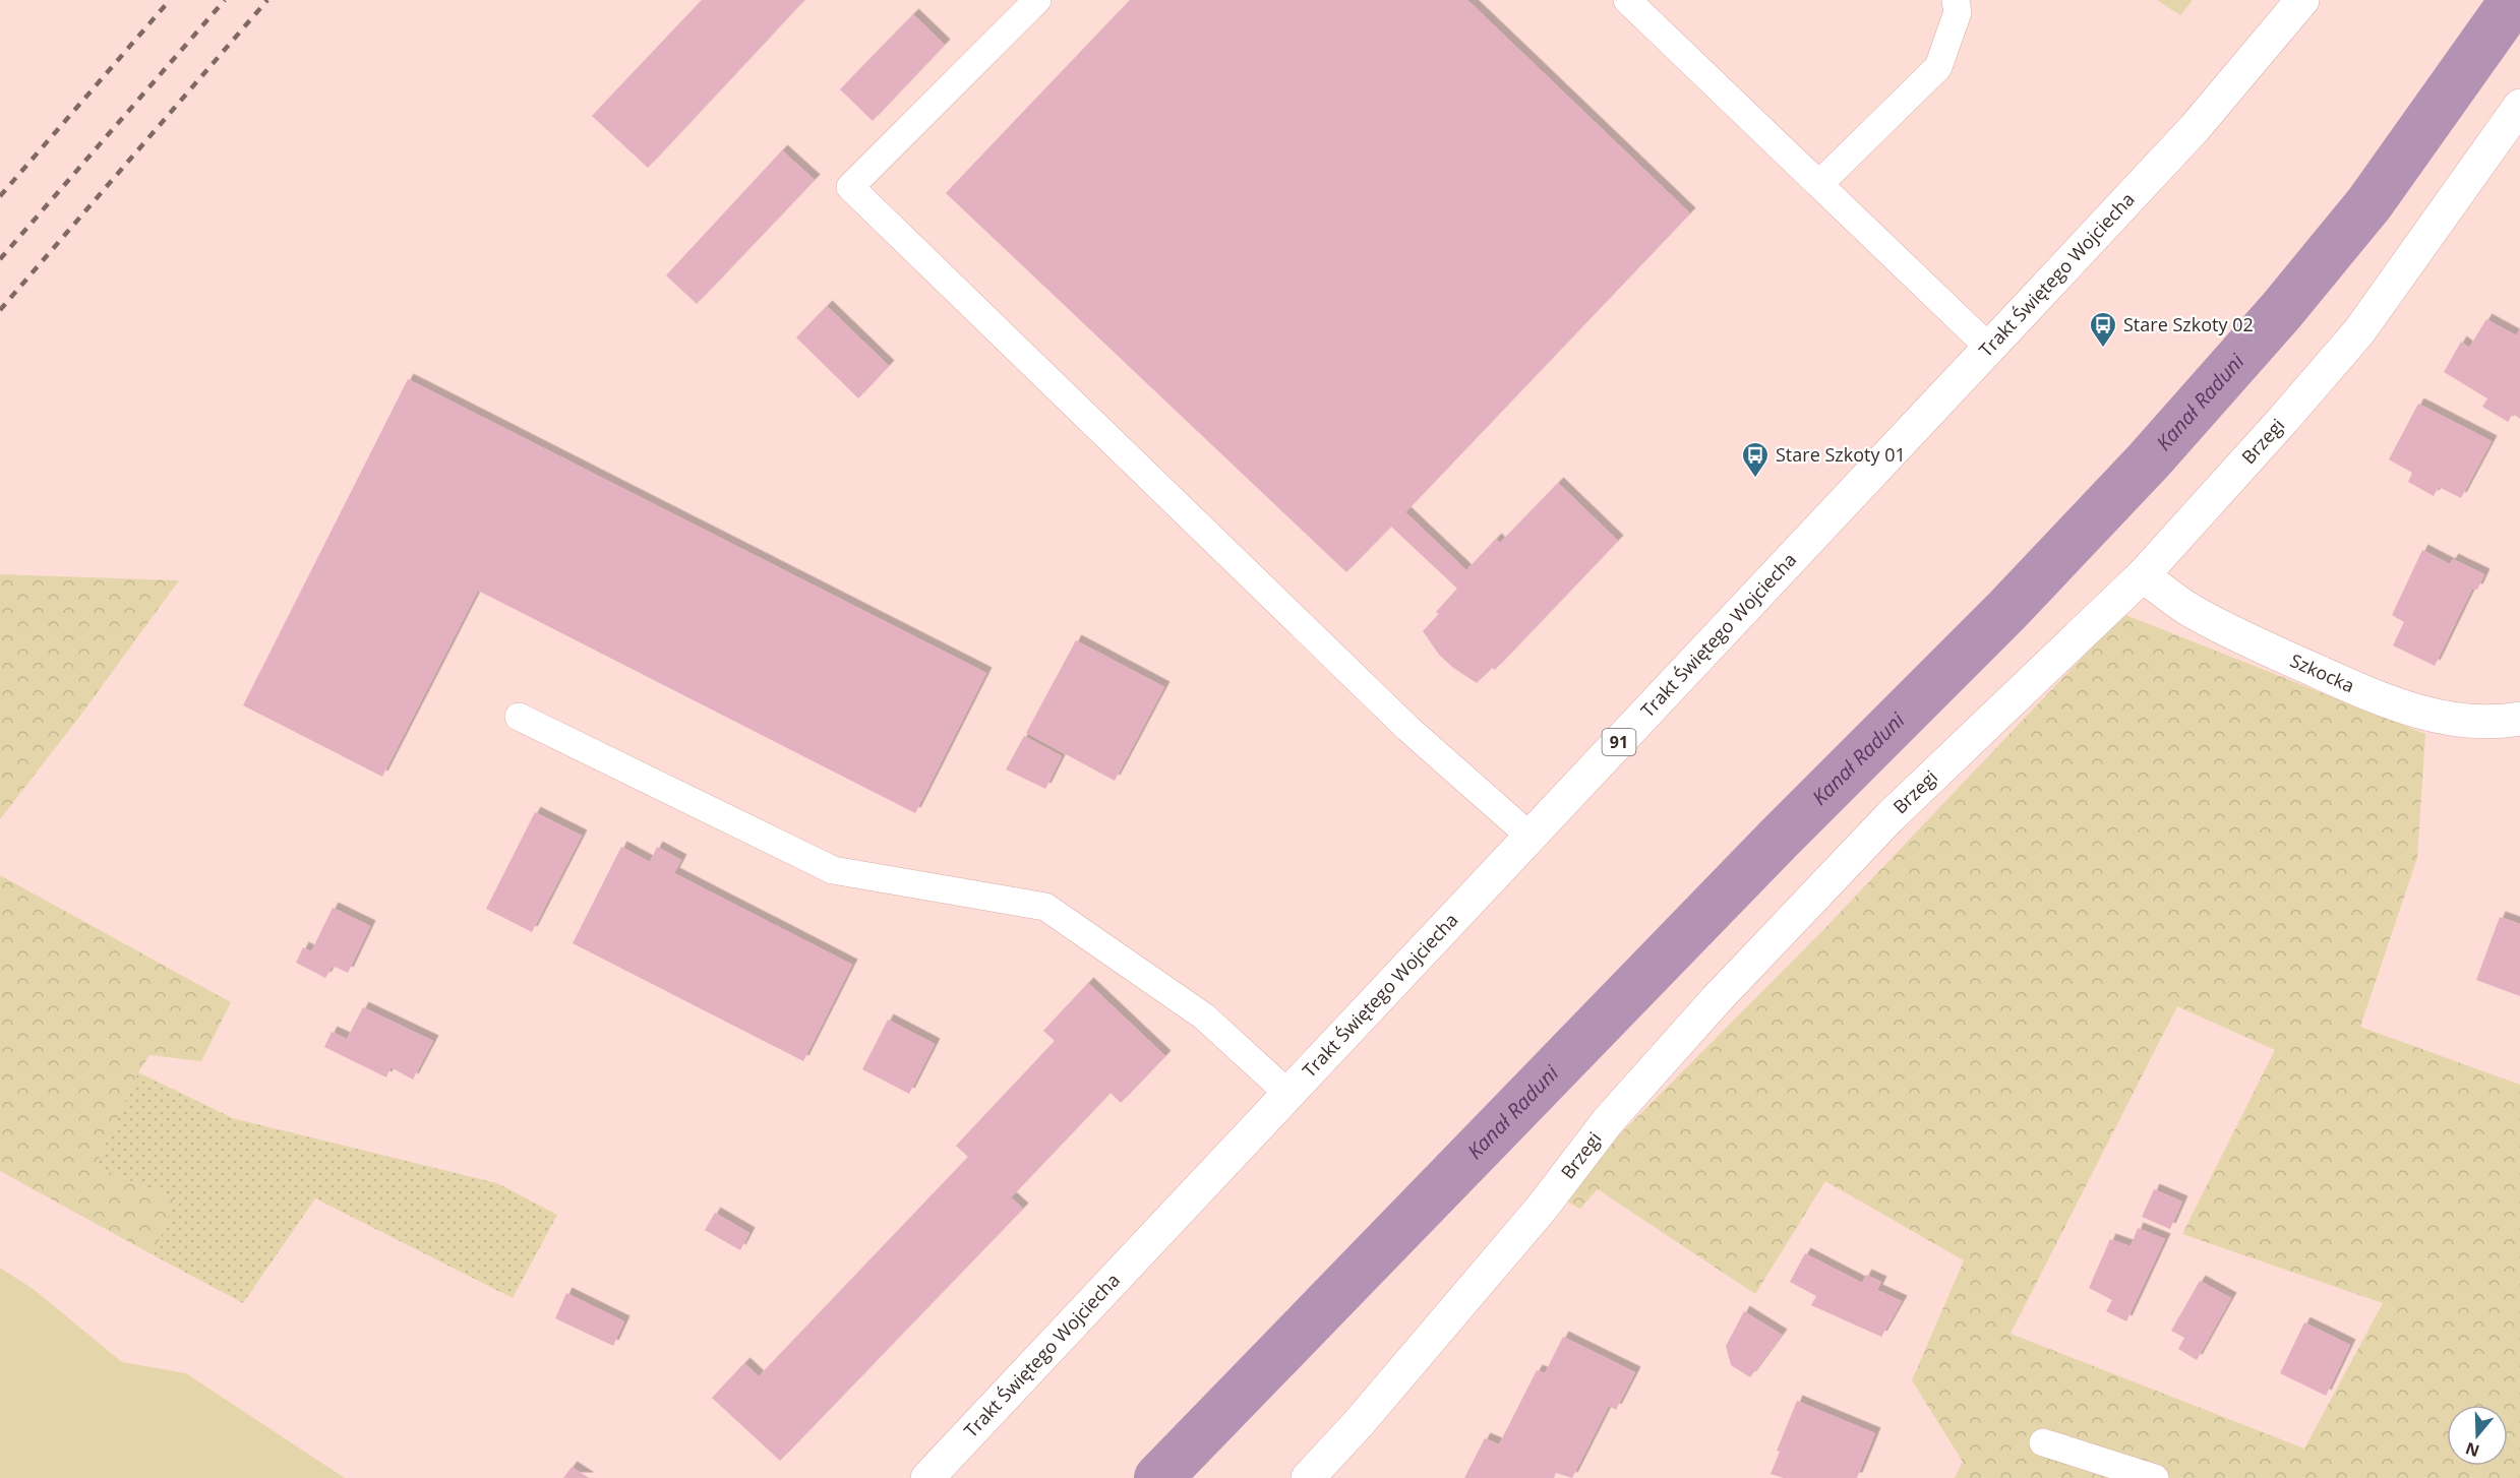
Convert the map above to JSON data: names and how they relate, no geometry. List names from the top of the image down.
{
  "streets": {
    "street": [
      "Trakt Świętego Wojciecha",
      "Brzegi",
      "Szkocka",
      "91"
    ]
  },
  "crossings": [
    ["Brzegi", "Szkocka"]
  ],
  "water": ["Kanał Raduni"],
  "places": {
    "bus stop": ["Stare Szkoty 02", "Stare Szkoty 01"]
  },
  "north": "bottom"
}
